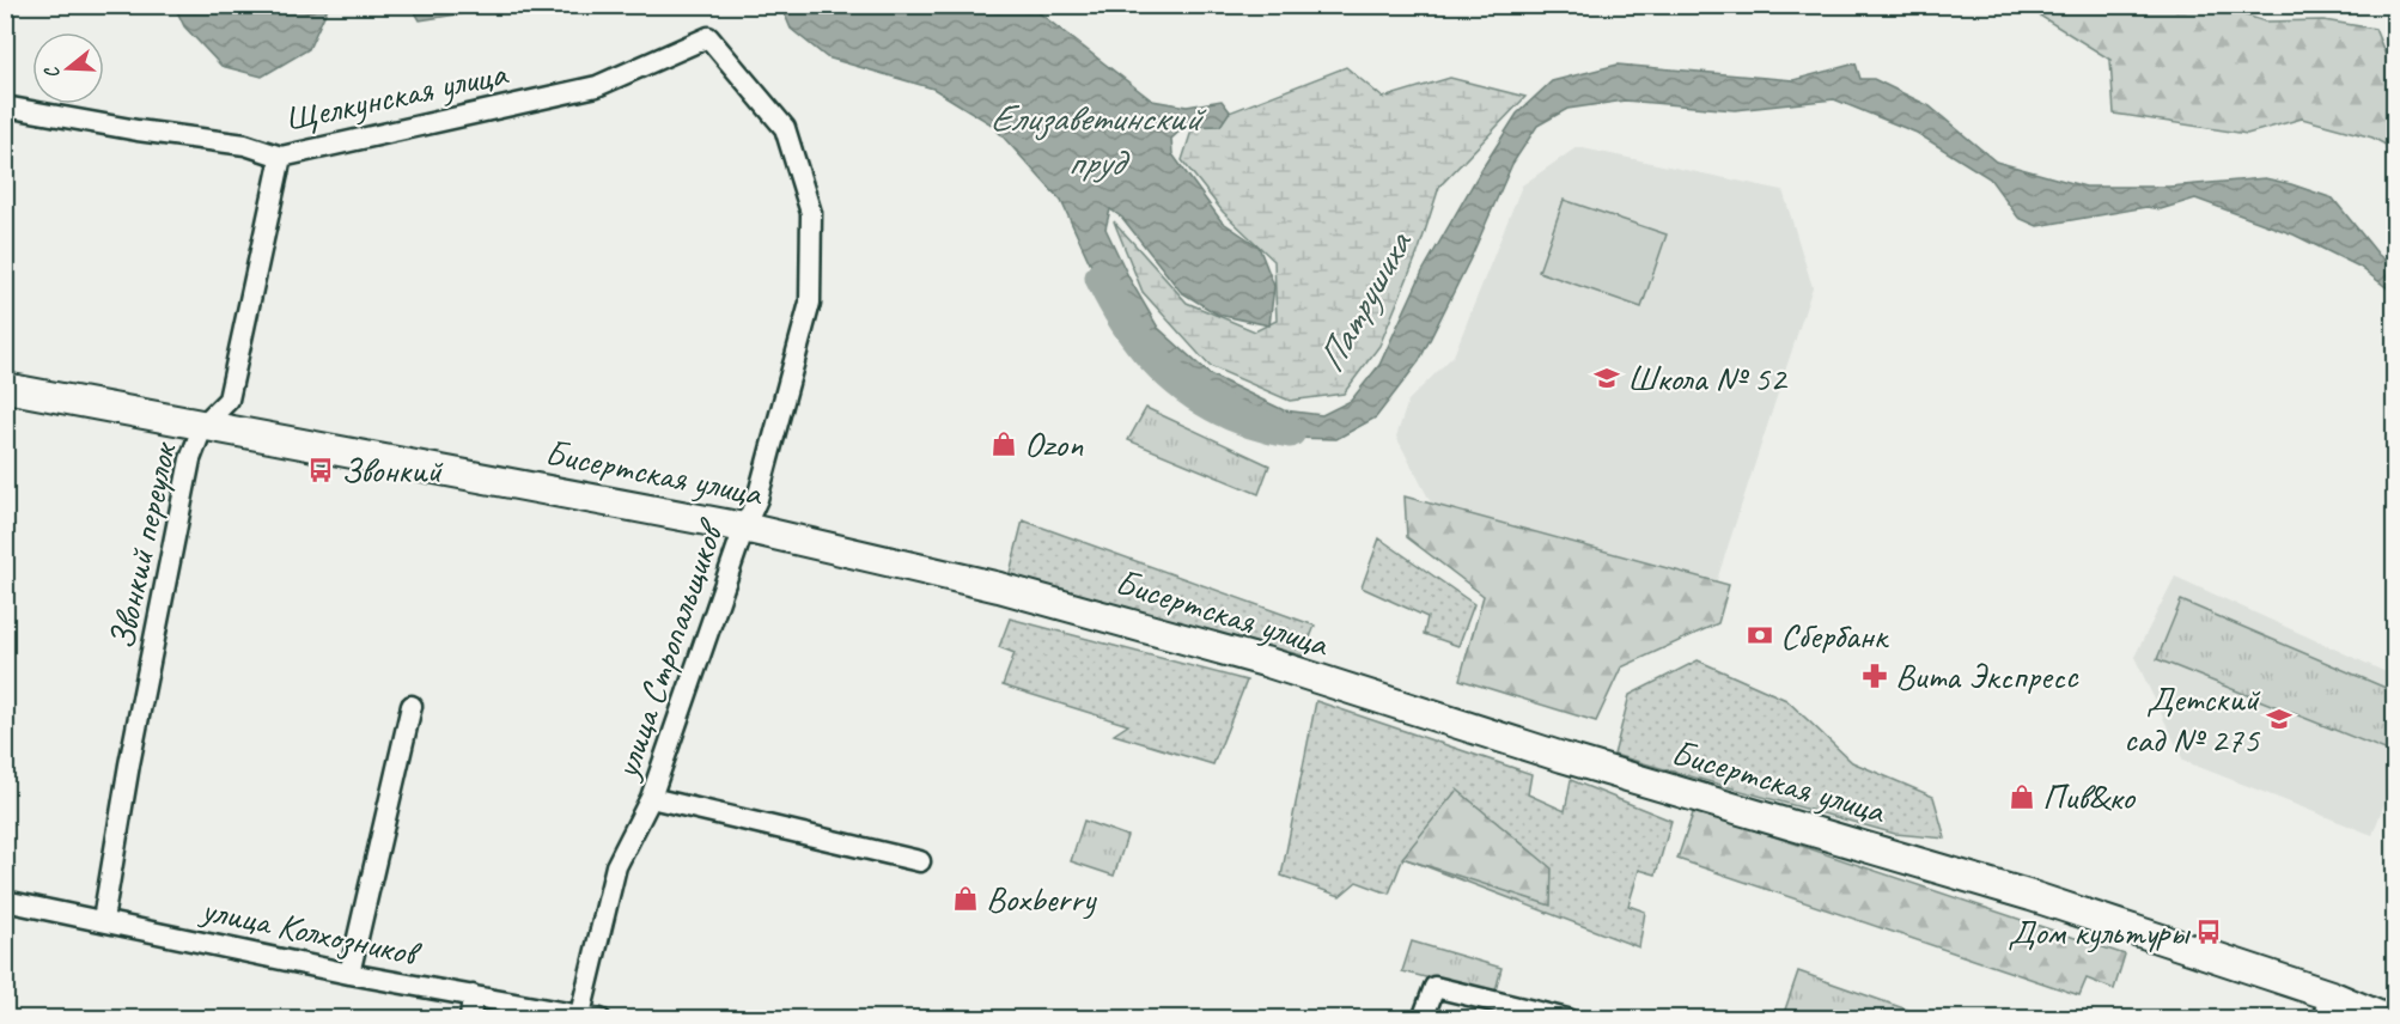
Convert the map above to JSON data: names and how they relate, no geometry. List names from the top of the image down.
{
  "streets": {
    "main road": ["Бисертская улица"],
    "street": [
      "Щелкунская улица",
      "Звонкий переулок",
      "улица Стропальщиков",
      "улица Колхозников"
    ]
  },
  "crossings": [
    ["Щелкунская улица", "Звонкий переулок"],
    ["Щелкунская улица", "улица Стропальщиков"],
    ["Бисертская улица", "Звонкий переулок"],
    ["Бисертская улица", "улица Стропальщиков"],
    ["Звонкий переулок", "улица Колхозников"],
    ["улица Стропальщиков", "улица Колхозников"]
  ],
  "water": ["Елизаветинский пруд", "Патрушиха"],
  "places": {
    "school or university": ["Школа № 52", "Детский сад № 275"],
    "shop": ["Ozon", "Пив&ко", "Boxberry"],
    "bus stop": ["Звонкий", "Дом культуры"],
    "bank": ["Сбербанк"],
    "pharmacy": ["Вита Экспресс"]
  },
  "north": "left"
}
